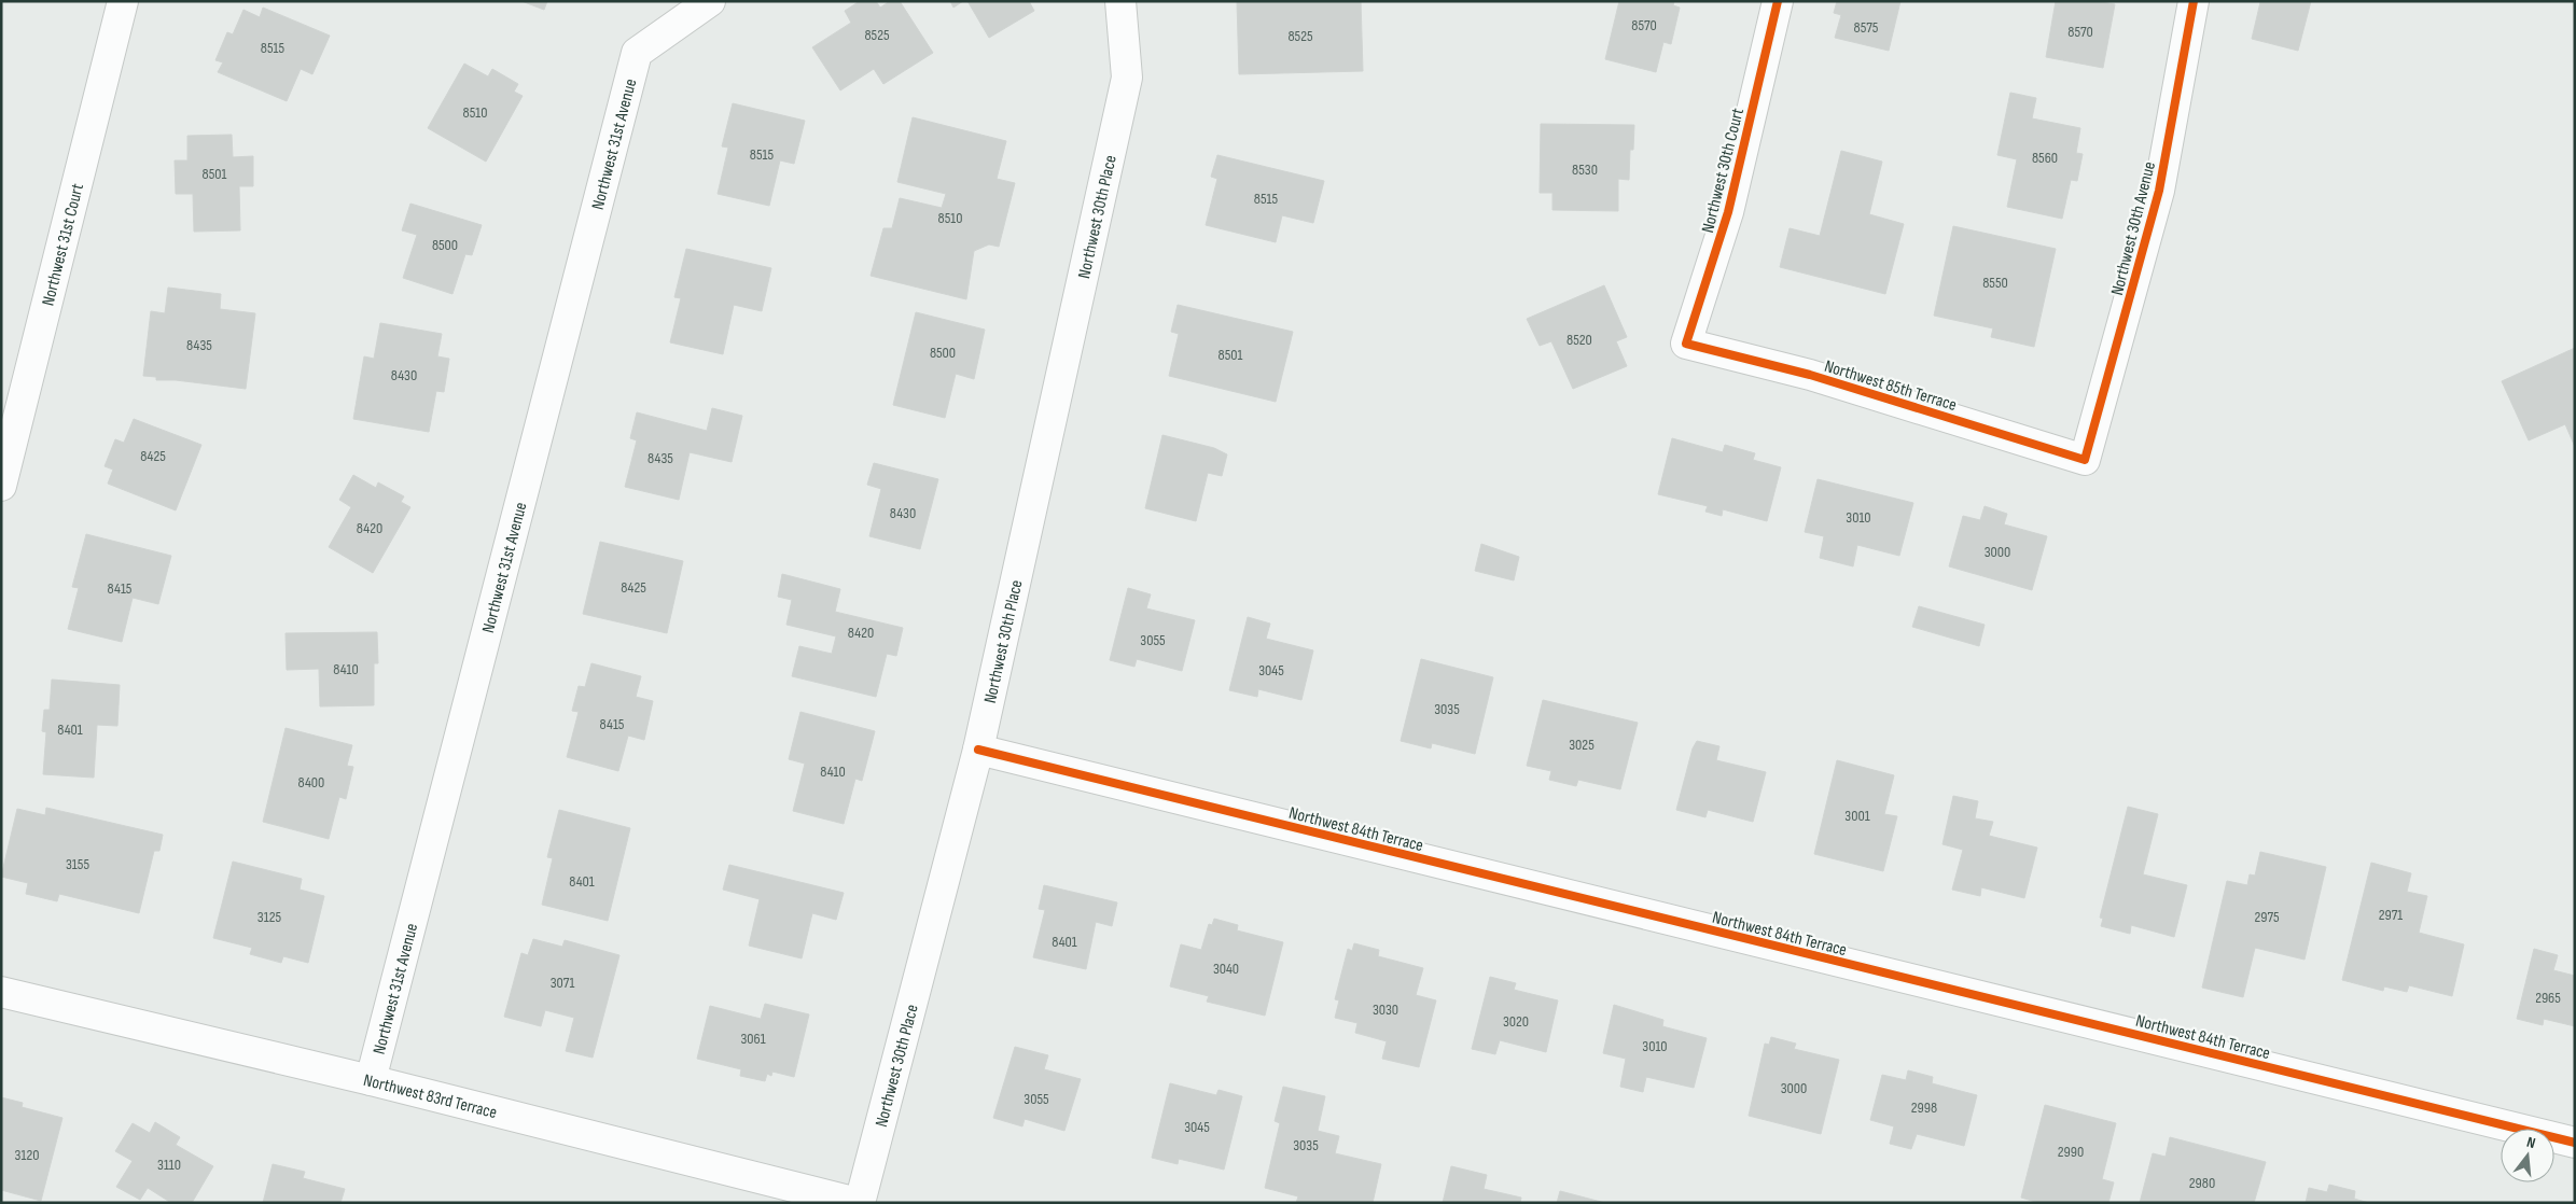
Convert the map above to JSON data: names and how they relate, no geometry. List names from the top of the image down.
{
  "streets": {
    "street": [
      "Northwest 31st Avenue",
      "Northwest 30th Court",
      "Northwest 30th Place",
      "Northwest 30th Avenue",
      "Northwest 31st Court",
      "Northwest 85th Terrace",
      "Northwest 84th Terrace",
      "Northwest 83rd Terrace"
    ]
  },
  "crossings": [
    ["Northwest 31st Avenue", "Northwest 83rd Terrace"],
    ["Northwest 30th Court", "Northwest 85th Terrace"],
    ["Northwest 30th Place", "Northwest 84th Terrace"],
    ["Northwest 30th Place", "Northwest 83rd Terrace"],
    ["Northwest 30th Avenue", "Northwest 85th Terrace"]
  ],
  "house_numbers": [
    "8570",
    "8575",
    "8570",
    "8525",
    "8525",
    "8515",
    "8510",
    "8515",
    "8560",
    "8530",
    "8501",
    "8515",
    "8510",
    "8500",
    "8550",
    "8520",
    "8435",
    "8500",
    "8501",
    "8430",
    "8425",
    "8435",
    "8430",
    "3010",
    "8420",
    "3000",
    "8425",
    "8415",
    "8420",
    "3055",
    "8410",
    "3045",
    "3035",
    "8415",
    "8401",
    "3025",
    "8410",
    "8400",
    "3001",
    "3155",
    "8401",
    "2971",
    "3125",
    "2975",
    "8401",
    "3040",
    "3071",
    "2965",
    "3030",
    "3020",
    "3061",
    "3010",
    "3000",
    "3055",
    "2998",
    "3045",
    "3035",
    "2990",
    "3120",
    "3110",
    "2980"
  ],
  "north": "top"
}
